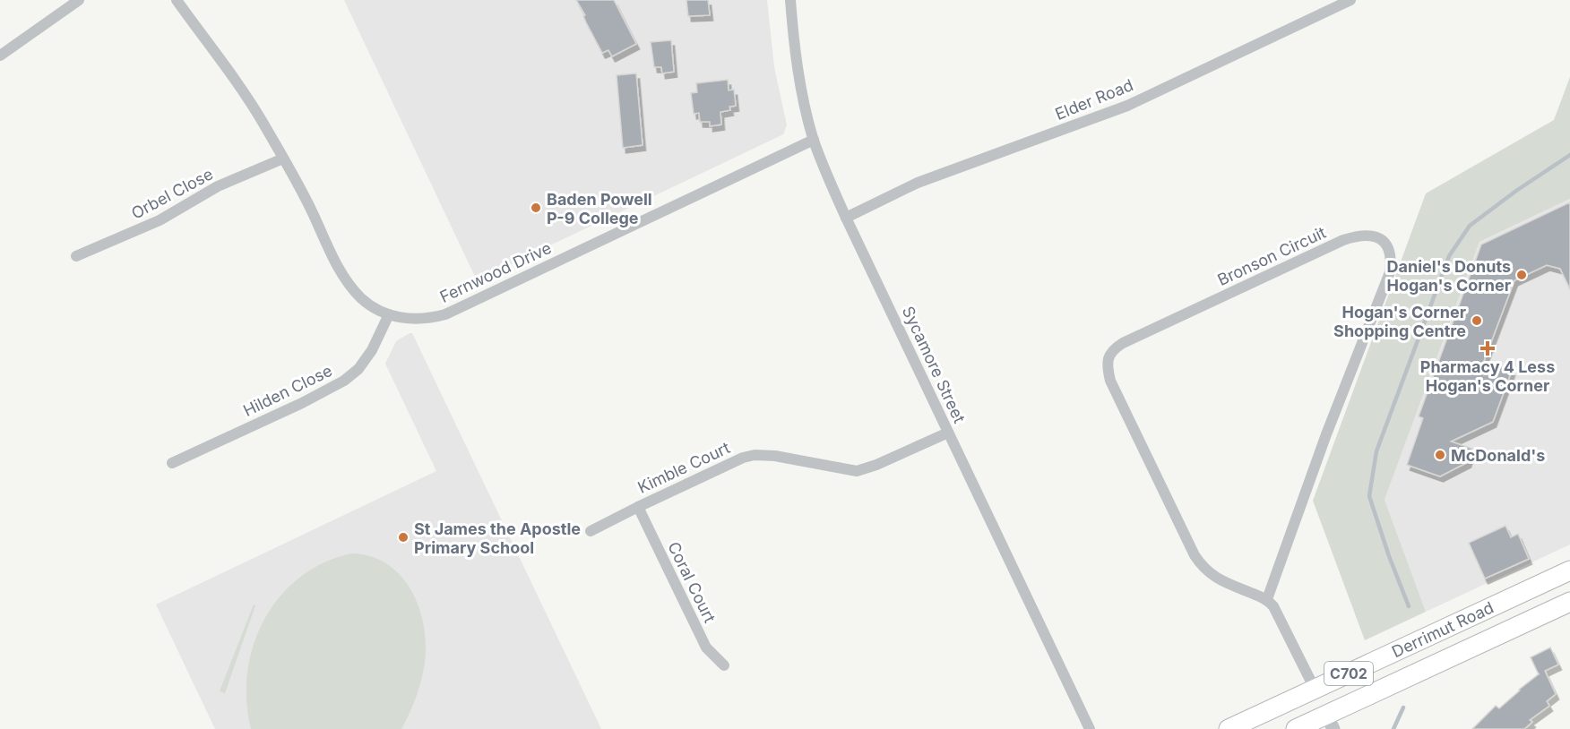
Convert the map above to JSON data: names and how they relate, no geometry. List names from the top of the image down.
{
  "streets": {
    "highway": ["Derrimut Road", "C702"],
    "street": [
      "Elder Road",
      "Orbel Close",
      "Bronson Circuit",
      "Fernwood Drive",
      "Sycamore Street",
      "Hilden Close",
      "Kimble Court",
      "Coral Court"
    ]
  },
  "crossings": [
    ["Elder Road", "Sycamore Street"],
    ["Orbel Close", "Fernwood Drive"],
    ["Fernwood Drive", "Sycamore Street"],
    ["Fernwood Drive", "Hilden Close"],
    ["Sycamore Street", "Kimble Court"],
    ["Kimble Court", "Coral Court"]
  ],
  "places": {
    "other": [
      "Baden Powell P-9 College",
      "Daniel's Donuts Hogan's Corner",
      "Hogan's Corner Shopping Centre",
      "McDonald's",
      "St James the Apostle Primary School"
    ],
    "health": ["Pharmacy 4 Less Hogan's Corner"]
  }
}
